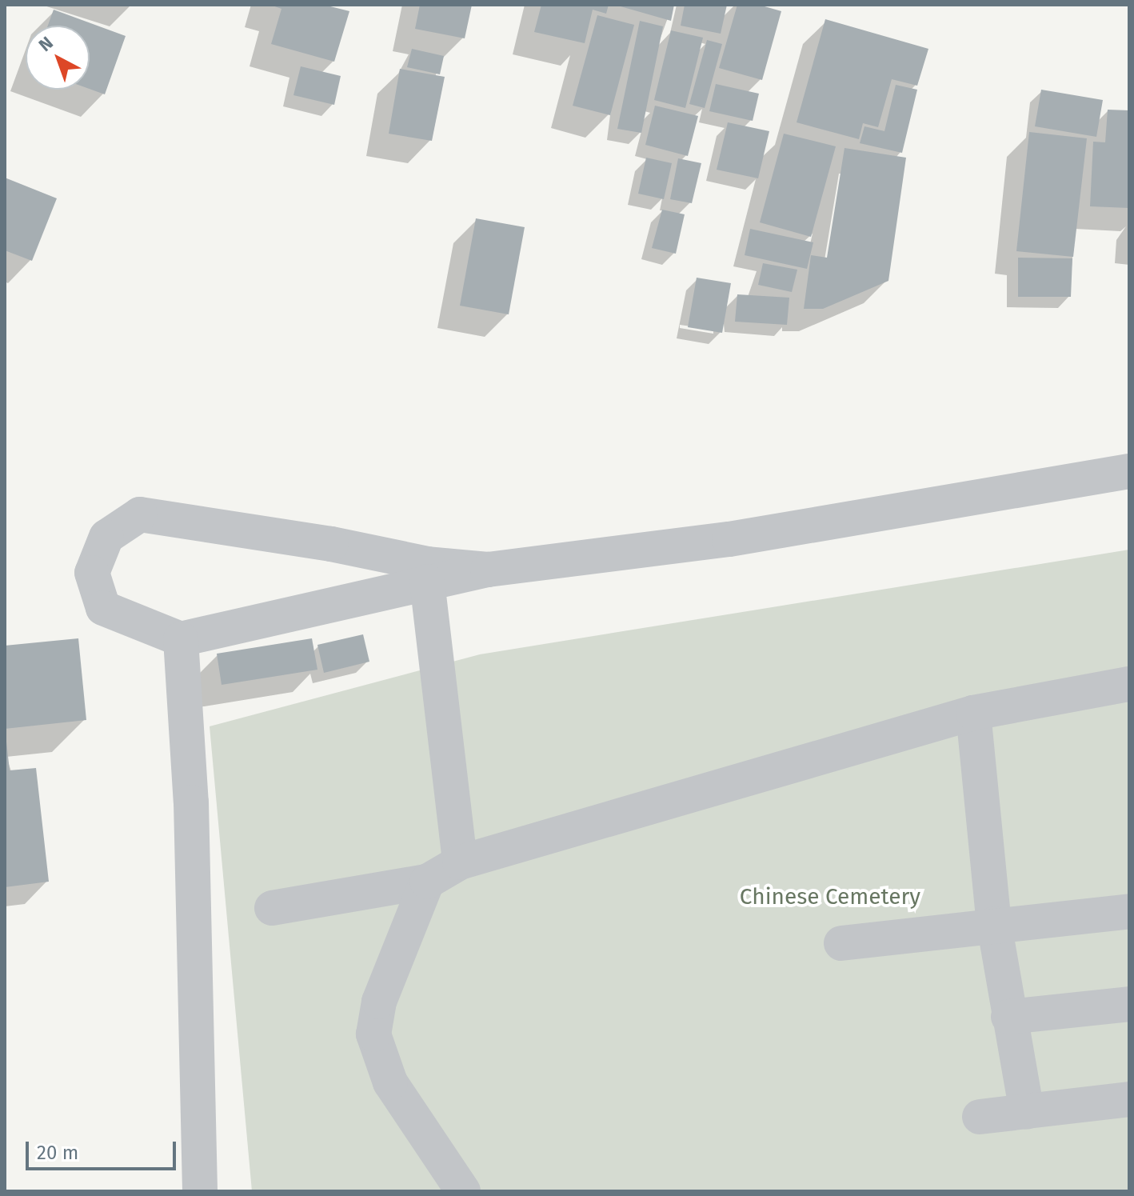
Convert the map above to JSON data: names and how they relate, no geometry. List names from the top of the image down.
{
  "parks": ["Chinese Cemetery"],
  "scale_bar": "20 m",
  "north": "top left"
}
